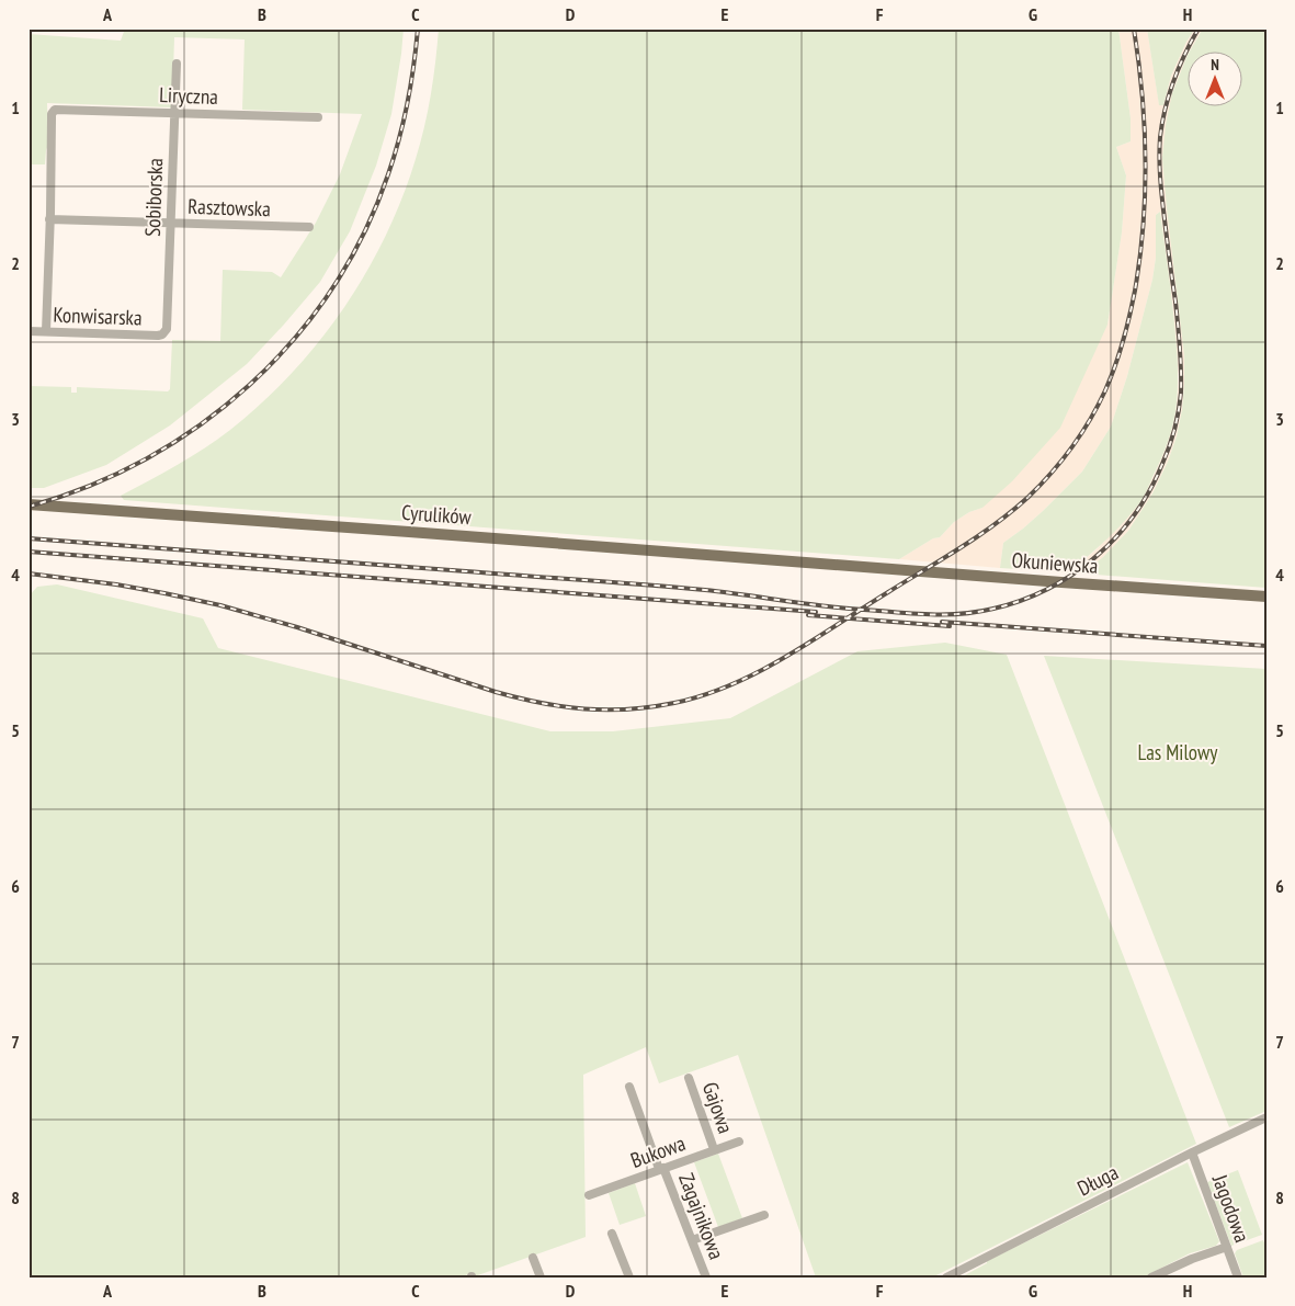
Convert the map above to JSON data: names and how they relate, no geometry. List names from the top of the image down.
{
  "streets": {
    "main road": ["Cyrulików", "Okuniewska"],
    "street": [
      "Liryczna",
      "Sobiborska",
      "Rasztowska",
      "Konwisarska",
      "Gajowa",
      "Bukowa",
      "Długa",
      "Jagodowa",
      "Zagajnikowa"
    ]
  },
  "crossings": [
    ["Liryczna", "Sobiborska"],
    ["Liryczna", "Rasztowska"],
    ["Sobiborska", "Rasztowska"],
    ["Sobiborska", "Konwisarska"],
    ["Cyrulików", "Okuniewska"],
    ["Gajowa", "Bukowa"],
    ["Bukowa", "Zagajnikowa"],
    ["Długa", "Jagodowa"]
  ],
  "parks": ["Las Milowy"],
  "north": "top",
  "grid": {
    "columns": [
      "A",
      "B",
      "C",
      "D",
      "E",
      "F",
      "G",
      "H"
    ],
    "rows": [
      "1",
      "2",
      "3",
      "4",
      "5",
      "6",
      "7",
      "8"
    ]
  }
}
